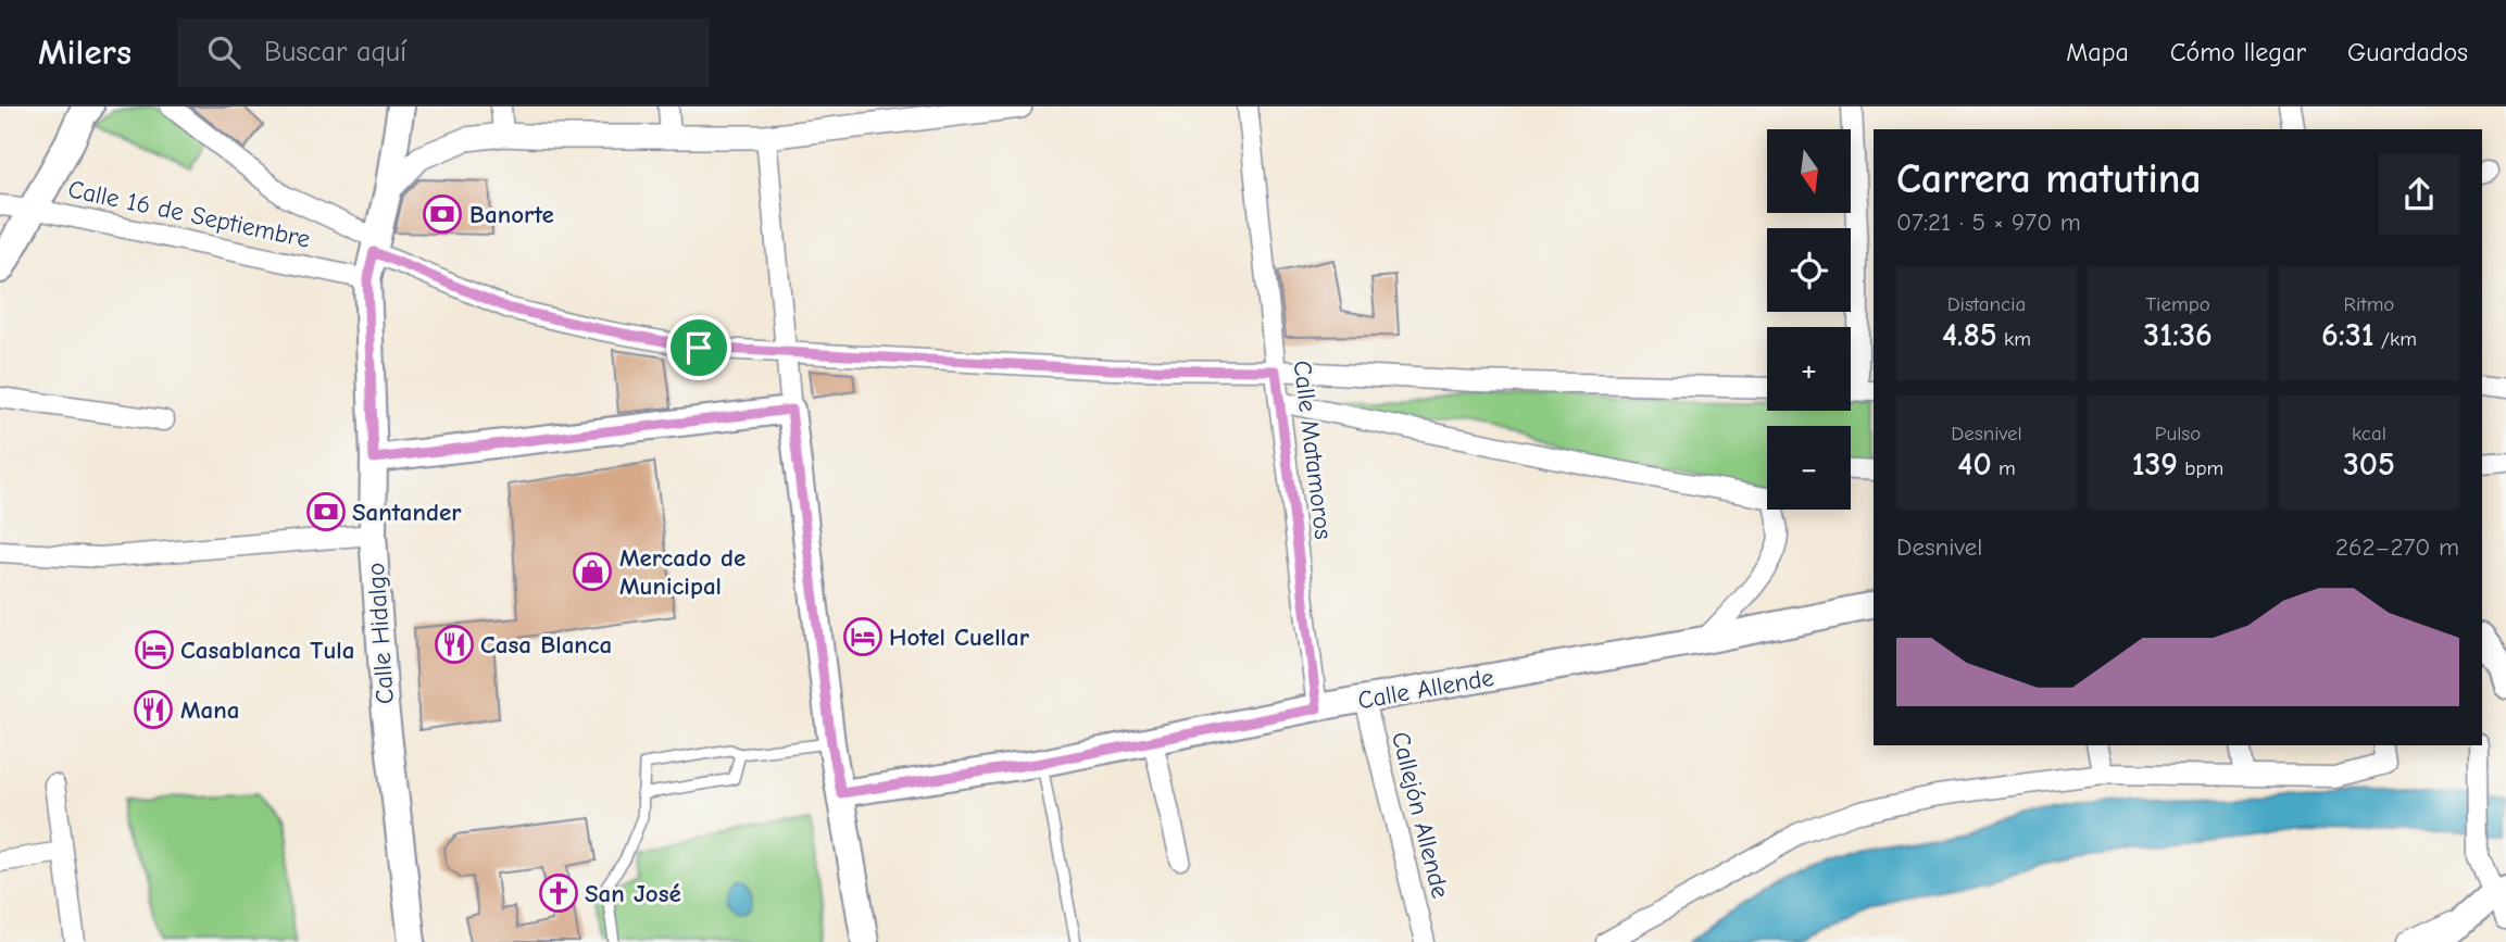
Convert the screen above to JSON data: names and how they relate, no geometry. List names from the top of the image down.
{
  "streets": {
    "main road": ["Calle Hidalgo", "Calle Allende"],
    "street": ["Calle 16 de Septiembre", "Calle Matamoros", "Callejón Allende"]
  },
  "crossings": [
    ["Calle 16 de Septiembre", "Calle Hidalgo"],
    ["Calle Matamoros", "Calle Allende"],
    ["Calle Allende", "Callejón Allende"]
  ],
  "places": {
    "bank": ["Banorte", "Santander"],
    "shop": ["Mercado de Municipal"],
    "hotel": ["Hotel Cuellar", "Casablanca Tula"],
    "restaurant": ["Casa Blanca", "Mana"],
    "church": ["San José"]
  },
  "north": "bottom",
  "page": {
    "header": "Milers",
    "search": "Buscar aquí",
    "nav": ["Mapa", "Cómo llegar", "Guardados"],
    "map_buttons": ["+", "−"],
    "heading": ["Carrera matutina", "07:21 · 5 × 970 m"],
    "stats": [
      ["Distancia", "4.85 km"],
      ["Tiempo", "31:36"],
      ["Ritmo", "6:31 /km"],
      ["Desnivel", "40 m"],
      ["Pulso", "139 bpm"],
      ["kcal", "305"]
    ],
    "chart": ["Desnivel", "262–270 m"]
  }
}
